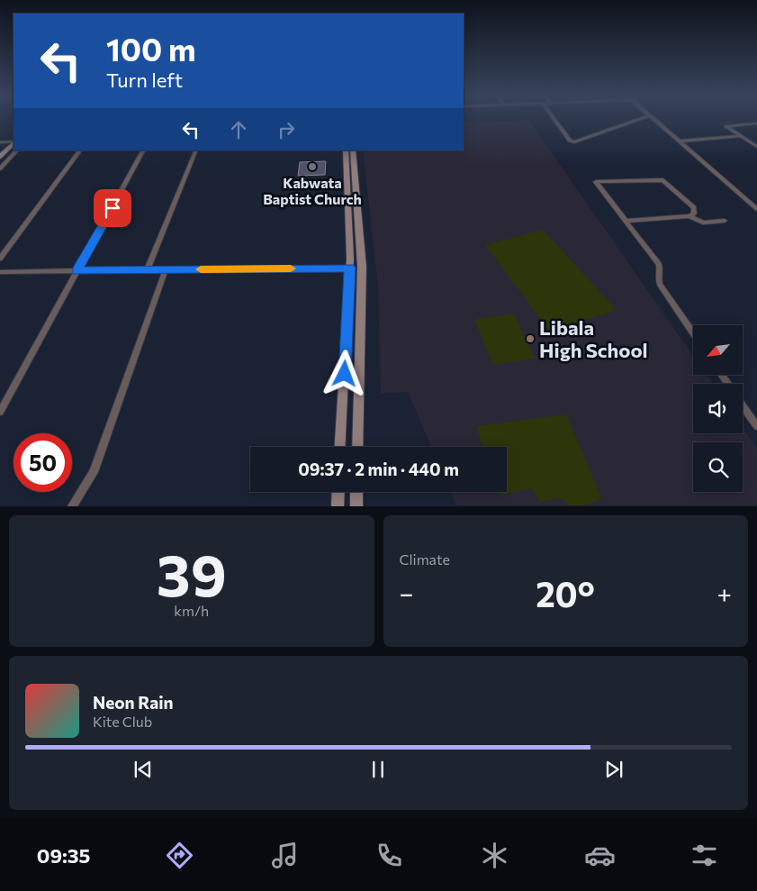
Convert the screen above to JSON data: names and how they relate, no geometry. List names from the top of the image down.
{
  "places": ["Kabwata Baptist Church", "Libala High School"],
  "north": "bottom left",
  "page": {
    "turn": ["100 m", "Turn left"],
    "limit": "50",
    "trip": "09:37 · 2 min · 440 m",
    "tile": [
      ["39", "km/h"],
      "Climate"
    ],
    "heat": ["−", "20°", "+"],
    "song": ["Neon Rain", "Kite Club"],
    "tabs": "09:35"
  }
}
